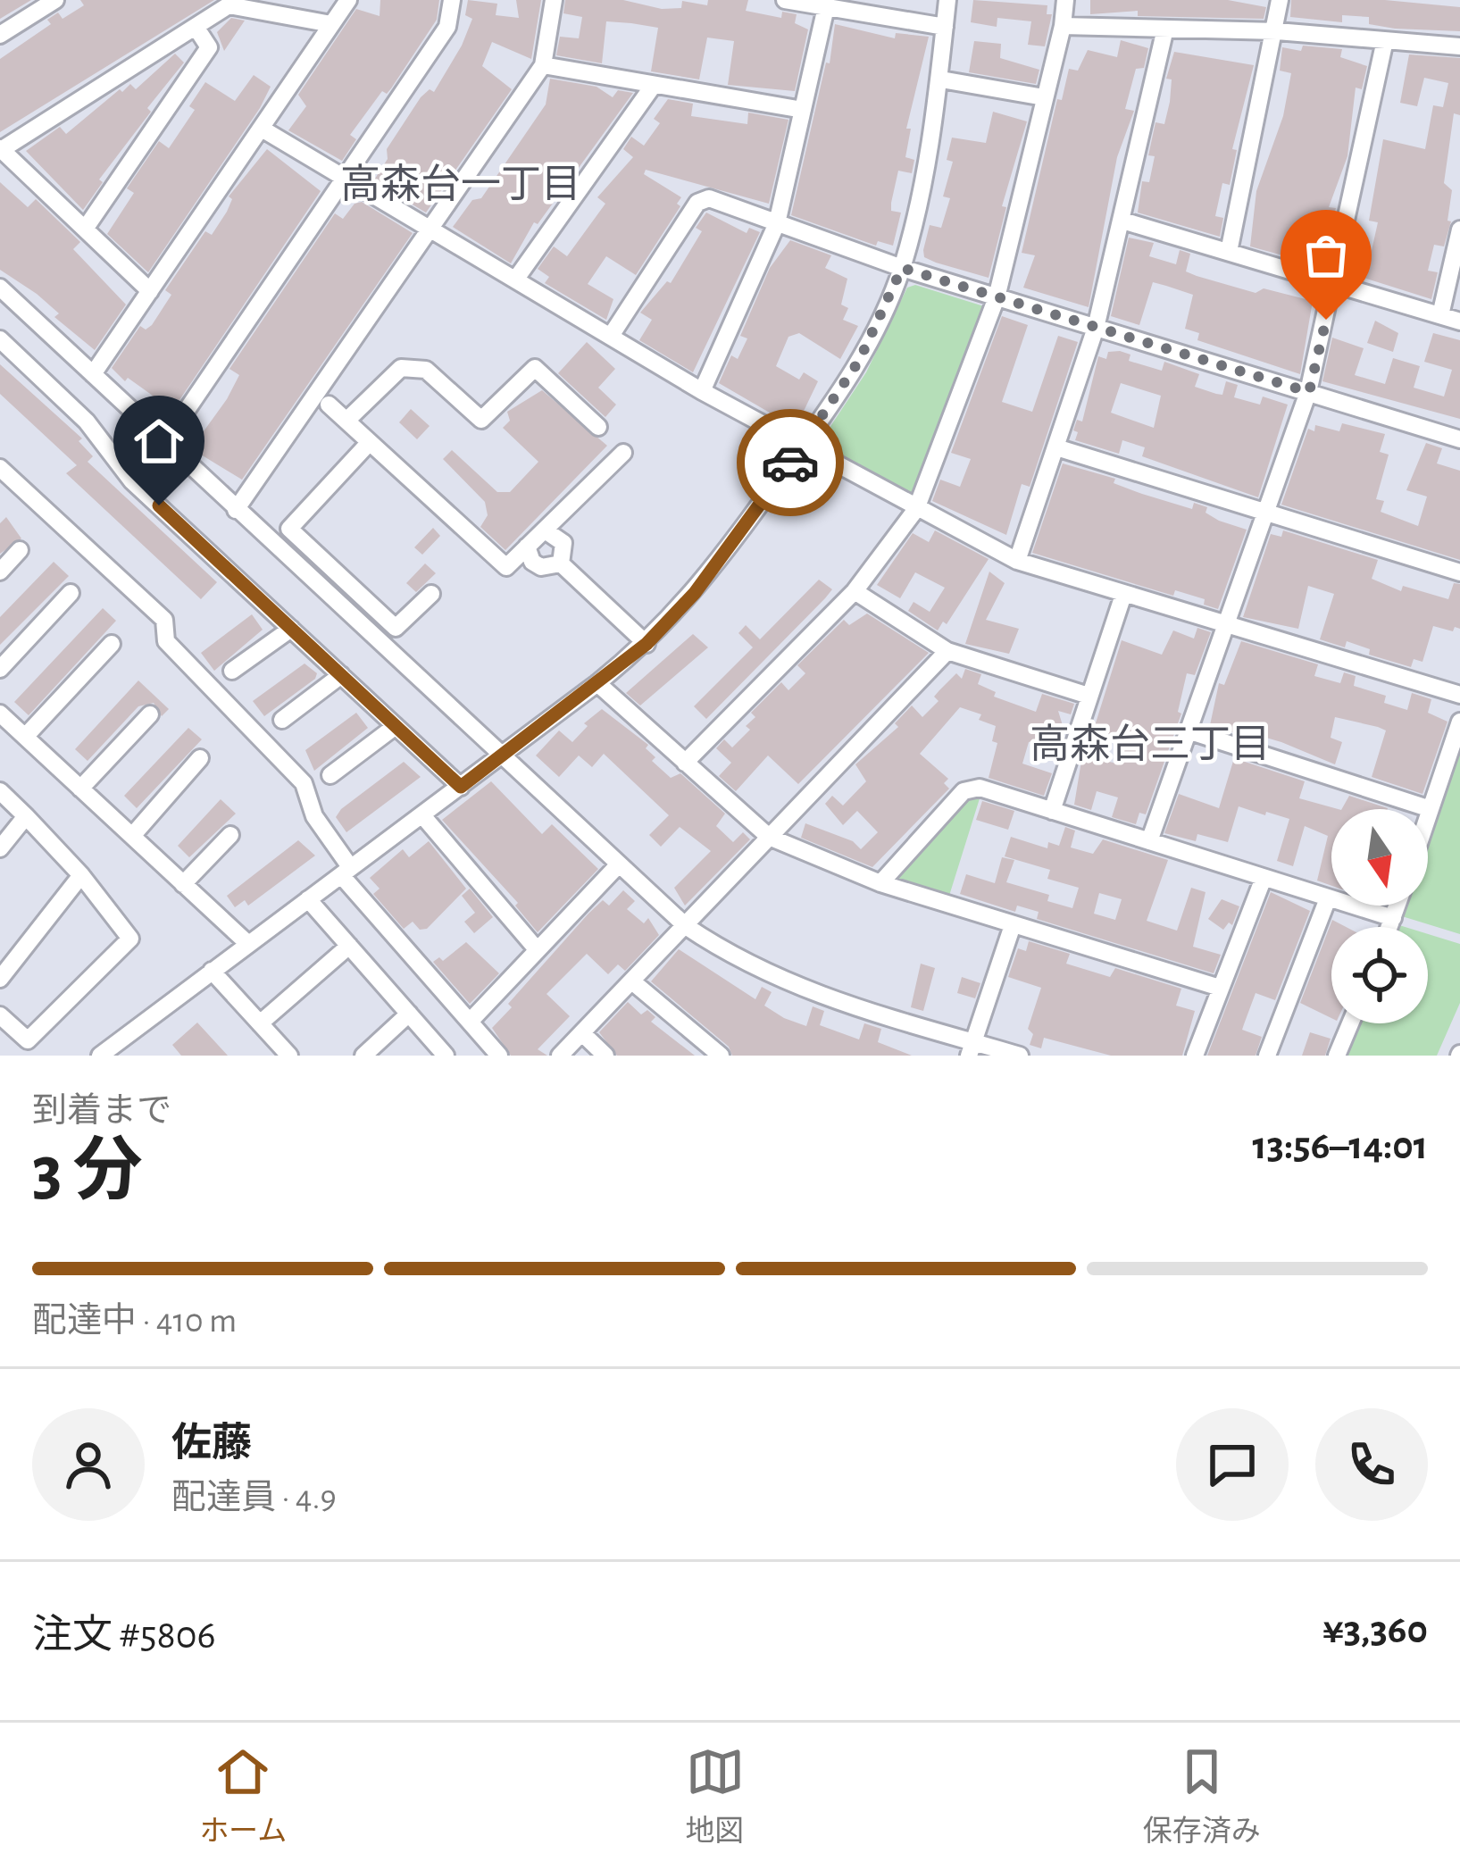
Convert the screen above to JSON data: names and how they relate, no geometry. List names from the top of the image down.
{
  "districts": ["高森台一丁目", "高森台三丁目"],
  "north": "bottom",
  "page": {
    "heading": ["3 分", "到着まで", "13:56–14:01"],
    "panel": [
      "佐藤",
      "配達員 · 4.9",
      "注文 #5806",
      "¥3,360"
    ],
    "bar": "配達中 · 410 m",
    "tabs": ["ホーム", "地図", "保存済み"]
  }
}
